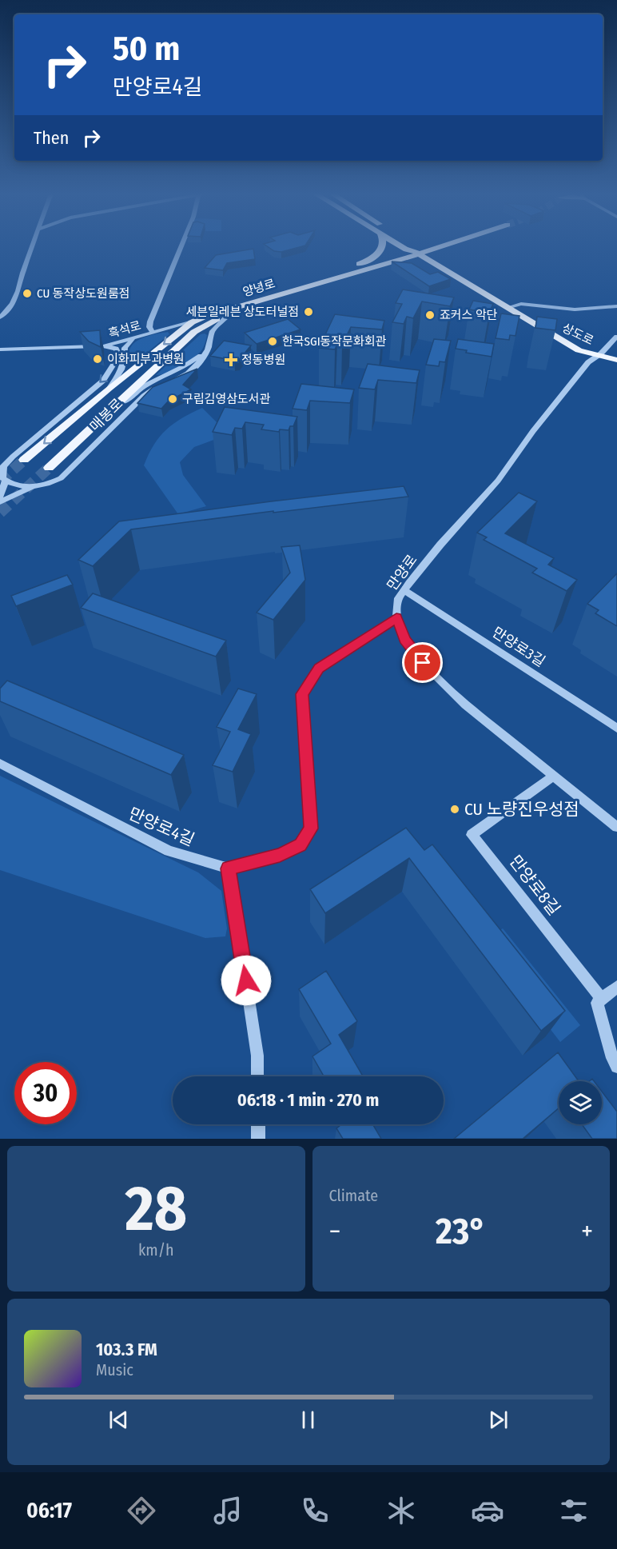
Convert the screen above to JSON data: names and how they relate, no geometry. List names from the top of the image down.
{
  "streets": {
    "main road": ["양녕로", "상도로"],
    "street": [
      "흑석로",
      "매봉로",
      "만양로",
      "만양로3길",
      "만양로4길",
      "만양로8길"
    ]
  },
  "crossings": [
    ["양녕로", "흑석로"],
    ["양녕로", "상도로"],
    ["양녕로", "매봉로"],
    ["상도로", "만양로"],
    ["만양로", "만양로3길"]
  ],
  "places": {
    "other": [
      "CU 동작상도원룸점",
      "세븐일레븐 상도터널점",
      "죠커스 악단",
      "한국SGI동작문화회관",
      "이화피부과병원",
      "구립김영삼도서관",
      "CU 노량진우성점"
    ],
    "health": ["정동병원"]
  },
  "page": {
    "turn": ["50 m", "만양로4길"],
    "then": "Then",
    "limit": "30",
    "trip": "06:18 · 1 min · 270 m",
    "tile": [
      ["28", "km/h"],
      "Climate"
    ],
    "heat": ["−", "23°", "+"],
    "song": ["103.3 FM", "Music"],
    "tabs": "06:17"
  }
}
